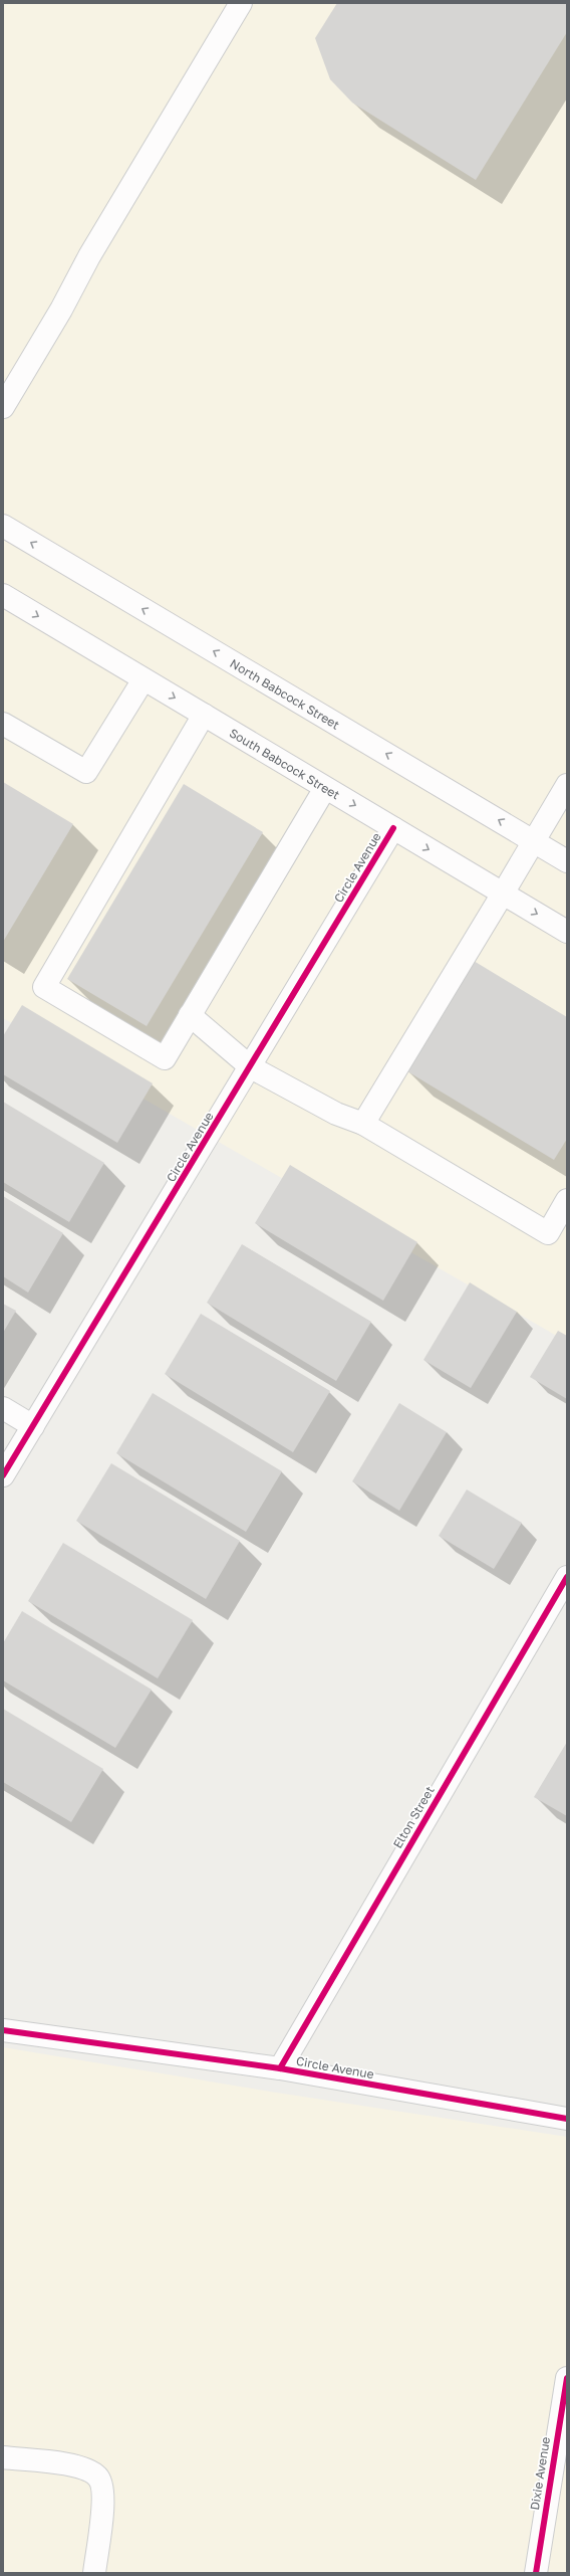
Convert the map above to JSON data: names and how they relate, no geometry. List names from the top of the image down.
{
  "streets": {
    "street": [
      "North Babcock Street",
      "South Babcock Street",
      "Circle Avenue",
      "Elton Street",
      "Dixie Avenue"
    ]
  },
  "crossings": [
    ["South Babcock Street", "Circle Avenue"],
    ["Circle Avenue", "Elton Street"]
  ],
  "one_way": ["North Babcock Street", "South Babcock Street"]
}
